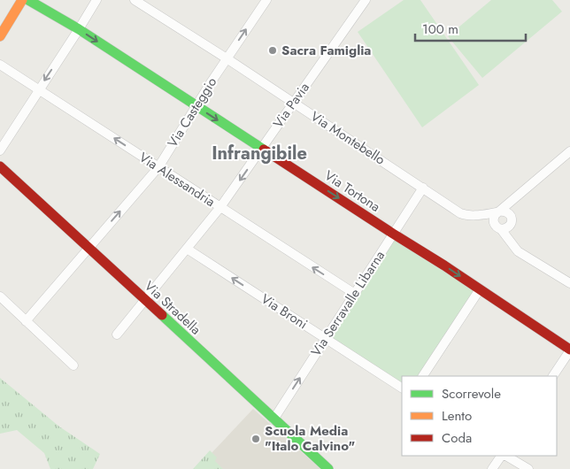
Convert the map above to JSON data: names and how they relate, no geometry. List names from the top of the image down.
{
  "streets": {
    "street": [
      "Via Pavia",
      "Via Casteggio",
      "Via Montebello",
      "Via Alessandria",
      "Via Tortona",
      "Via Serravalle Libarna",
      "Via Stradella",
      "Via Broni"
    ]
  },
  "crossings": [
    ["Via Pavia", "Via Montebello"],
    ["Via Pavia", "Via Alessandria"],
    ["Via Pavia", "Via Tortona"],
    ["Via Pavia", "Via Stradella"],
    ["Via Pavia", "Via Broni"],
    ["Via Casteggio", "Via Montebello"],
    ["Via Casteggio", "Via Alessandria"],
    ["Via Casteggio", "Via Tortona"],
    ["Via Casteggio", "Via Stradella"],
    ["Via Montebello", "Via Serravalle Libarna"],
    ["Via Alessandria", "Via Serravalle Libarna"],
    ["Via Tortona", "Via Serravalle Libarna"],
    ["Via Serravalle Libarna", "Via Stradella"],
    ["Via Serravalle Libarna", "Via Broni"]
  ],
  "one_way": [
    "Via Casteggio",
    "Via Alessandria",
    "Via Tortona",
    "Via Broni"
  ],
  "districts": ["Infrangibile"],
  "places": ["Sacra Famiglia", "Scuola Media \"Italo Calvino\""],
  "legend": ["Scorrevole", "Lento", "Coda"],
  "scale_bar": "100 m"
}
